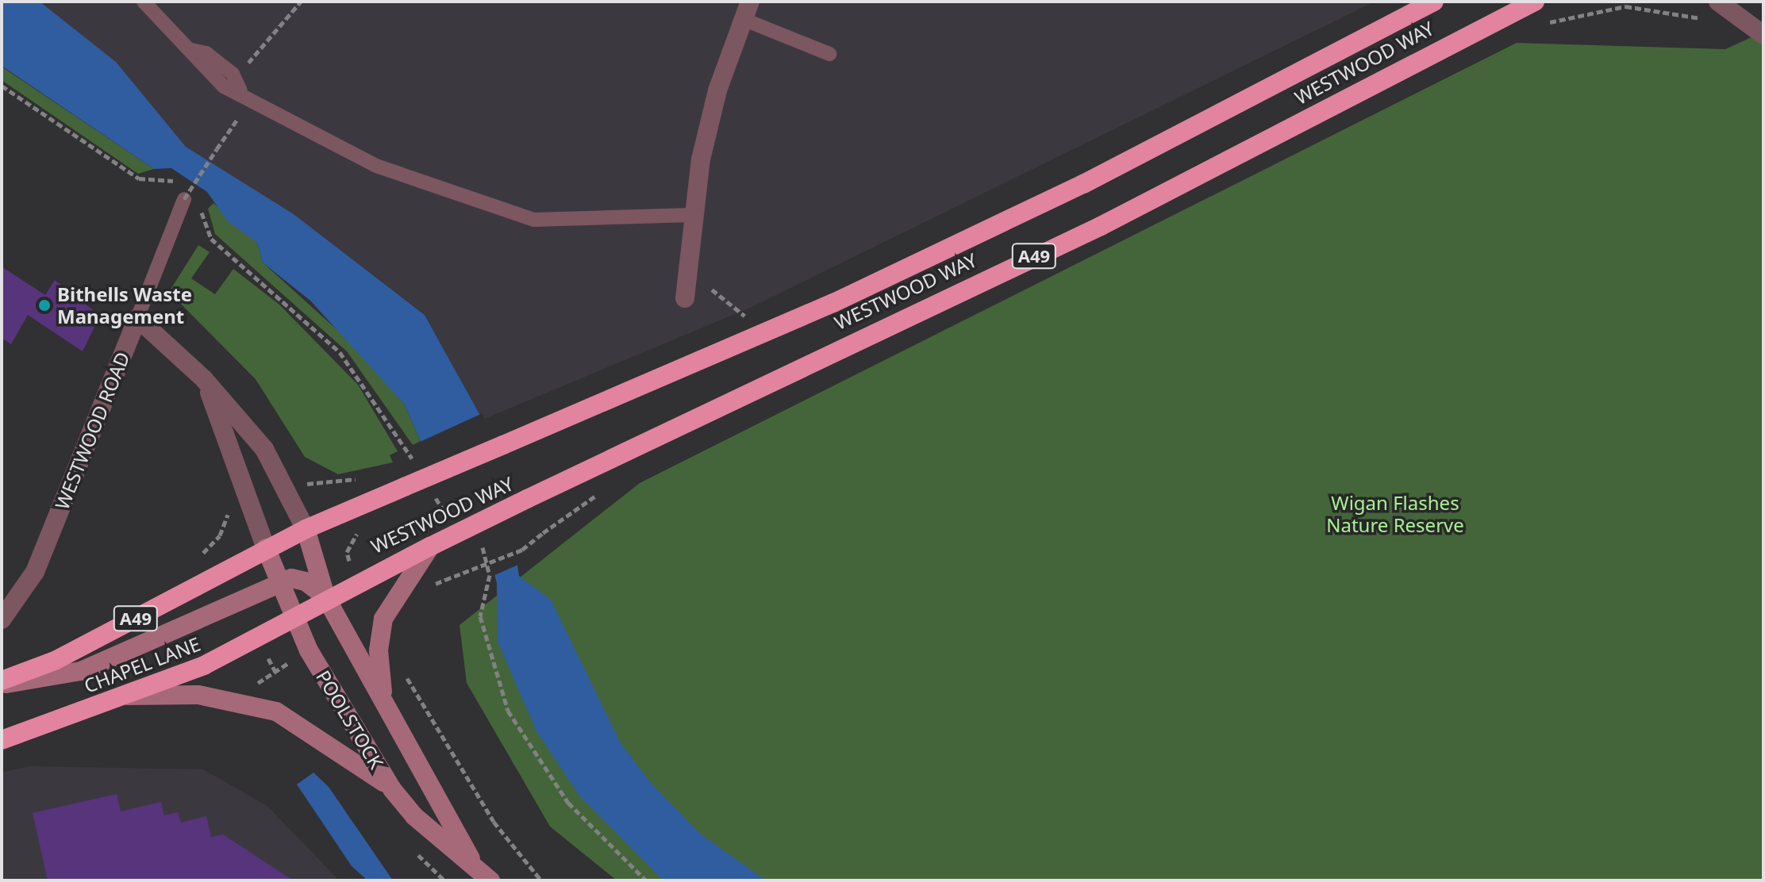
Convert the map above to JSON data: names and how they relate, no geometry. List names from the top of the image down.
{
  "streets": {
    "highway": ["WESTWOOD WAY", "A49", "CHAPEL LANE"],
    "main road": ["POOLSTOCK"],
    "street": ["WESTWOOD ROAD"]
  },
  "crossings": [
    ["WESTWOOD WAY", "CHAPEL LANE"],
    ["WESTWOOD WAY", "POOLSTOCK"],
    ["CHAPEL LANE", "POOLSTOCK"]
  ],
  "parks": ["Wigan Flashes Nature Reserve"],
  "places": ["Bithells Waste Management"]
}
